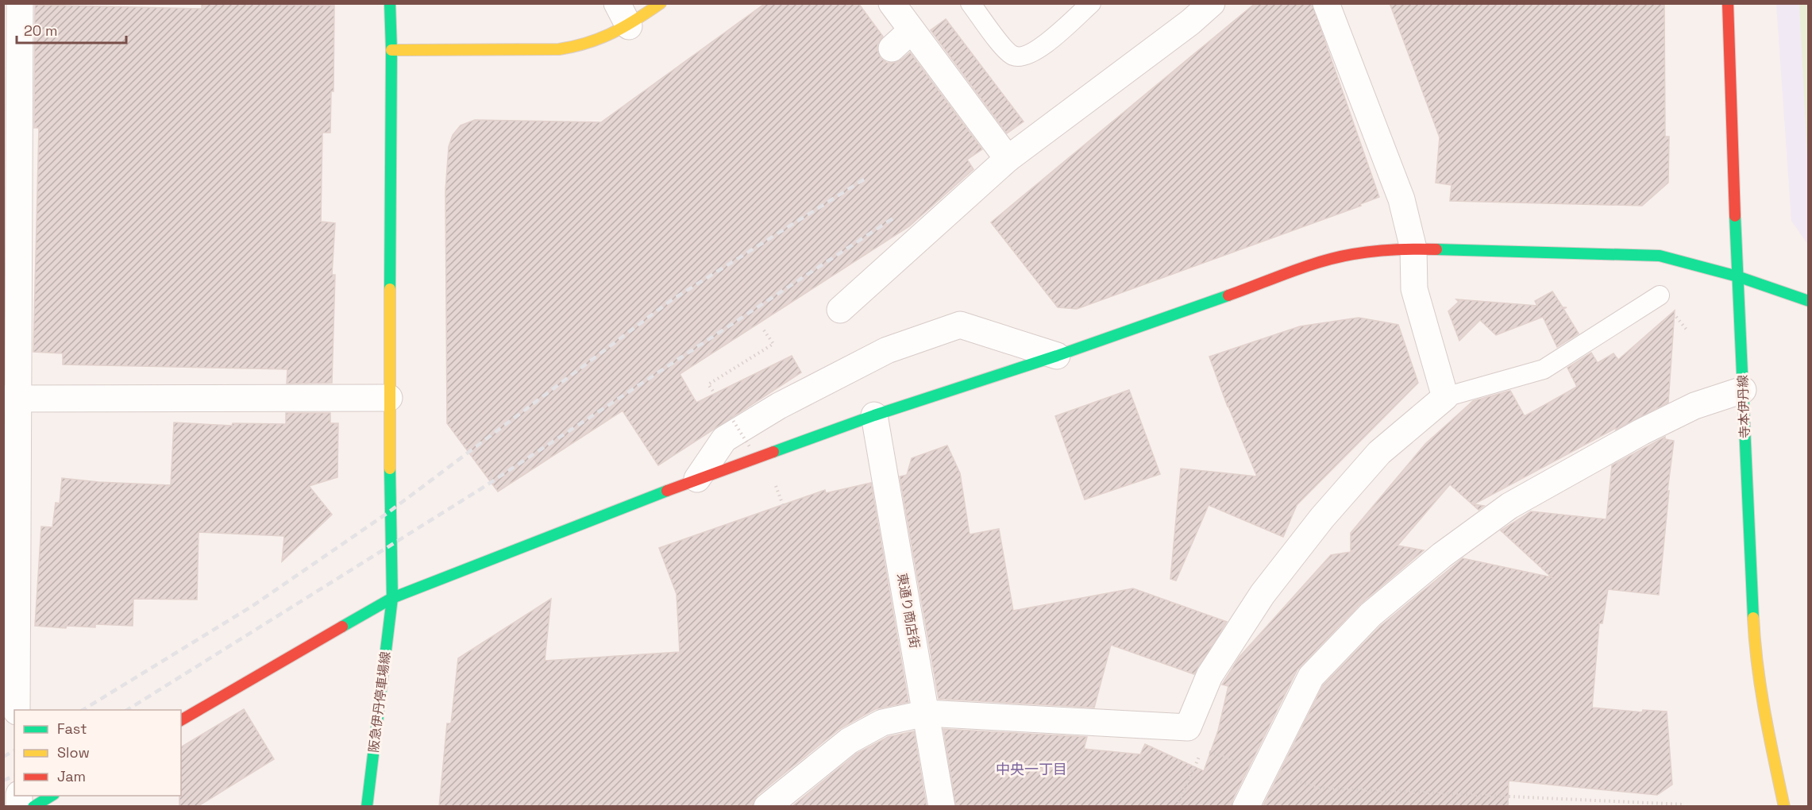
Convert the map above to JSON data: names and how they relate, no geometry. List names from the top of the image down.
{
  "streets": {
    "street": ["寺本伊丹線", "東通り商店街", "阪急伊丹停車場線"]
  },
  "districts": ["中央一丁目"],
  "legend": ["Fast", "Slow", "Jam"],
  "scale_bar": "20 m"
}
